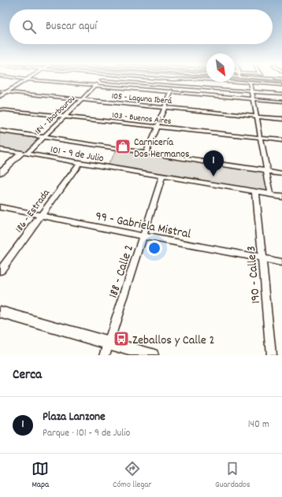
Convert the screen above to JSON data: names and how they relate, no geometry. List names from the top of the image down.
{
  "streets": {
    "street": [
      "105 - Laguna Iberá",
      "184 - Ibarbourou",
      "103 - Buenos Aires",
      "101 - 9 de Julio",
      "186 - Estrada",
      "99 - Gabriela Mistral",
      "188 - Calle 2",
      "190 - Calle 3"
    ]
  },
  "crossings": [
    ["105 - Laguna Iberá", "184 - Ibarbourou"],
    ["184 - Ibarbourou", "103 - Buenos Aires"],
    ["184 - Ibarbourou", "101 - 9 de Julio"],
    ["101 - 9 de Julio", "186 - Estrada"],
    ["101 - 9 de Julio", "188 - Calle 2"],
    ["101 - 9 de Julio", "190 - Calle 3"],
    ["186 - Estrada", "99 - Gabriela Mistral"],
    ["99 - Gabriela Mistral", "188 - Calle 2"],
    ["99 - Gabriela Mistral", "190 - Calle 3"]
  ],
  "places": {
    "shop": ["Carnicería Dos Hermanos"],
    "bus stop": ["Zeballos y Calle 2"]
  },
  "north": "bottom right",
  "page": {
    "search": "Buscar aquí",
    "pins": "1",
    "heading": "Cerca",
    "list": [
      {
        "mark": "1",
        "name": "Plaza Lanzone",
        "note": "Parque · 101 - 9 de Julio",
        "value": "140 m"
      }
    ],
    "nav": ["Mapa", "Cómo llegar", "Guardados"]
  }
}
